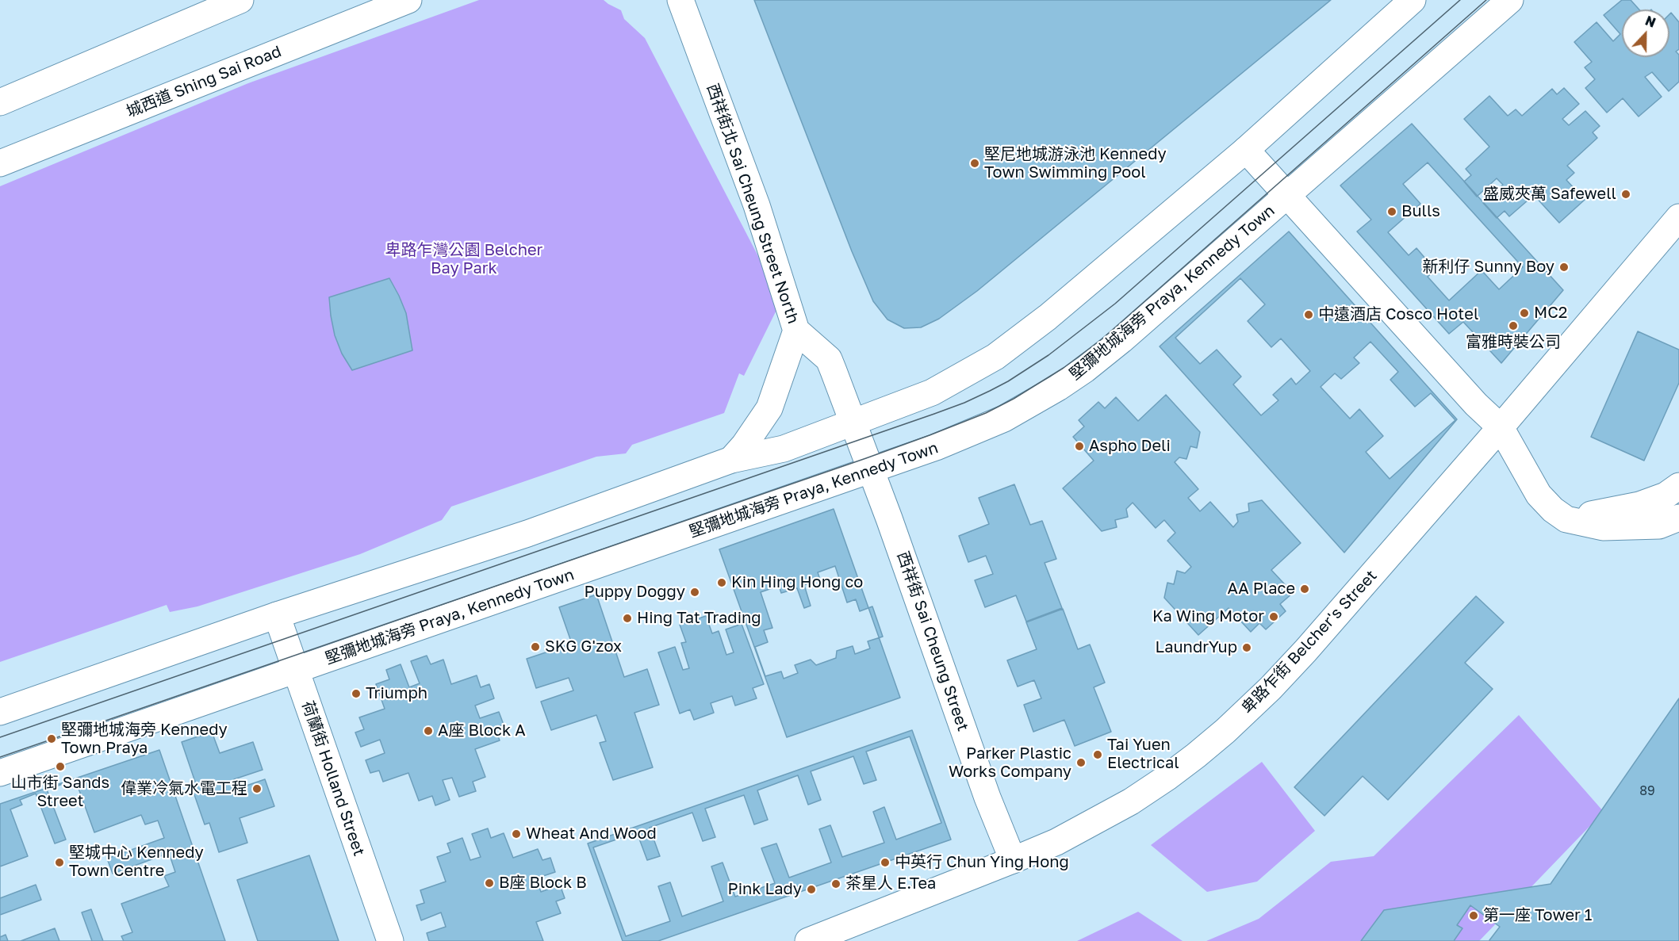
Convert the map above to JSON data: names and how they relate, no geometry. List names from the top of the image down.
{
  "streets": {
    "street": [
      "城西道 Shing Sai Road",
      "西祥街北 Sai Cheung Street North",
      "堅彌地城海旁 Praya, Kennedy Town",
      "西祥街 Sai Cheung Street",
      "卑路乍街 Belcher's Street",
      "荷蘭街 Holland Street"
    ]
  },
  "crossings": [
    ["西祥街北 Sai Cheung Street North", "西祥街 Sai Cheung Street"],
    ["堅彌地城海旁 Praya, Kennedy Town", "西祥街 Sai Cheung Street"],
    ["堅彌地城海旁 Praya, Kennedy Town", "荷蘭街 Holland Street"],
    ["西祥街 Sai Cheung Street", "卑路乍街 Belcher's Street"]
  ],
  "parks": ["卑路乍灣公園 Belcher Bay Park"],
  "places": [
    "堅尼地城游泳池 Kennedy Town Swimming Pool",
    "盛威夾萬 Safewell",
    "Bulls",
    "新利仔 Sunny Boy",
    "MC2",
    "中遠酒店 Cosco Hotel",
    "富雅時裝公司",
    "Aspho Deli",
    "Kin Hing Hong co",
    "AA Place",
    "Puppy Doggy",
    "Ka Wing Motor",
    "Hing Tat Trading",
    "SKG G'zox",
    "LaundrYup",
    "Triumph",
    "A座 Block A",
    "堅彌地城海旁 Kennedy Town Praya",
    "Tai Yuen Electrical",
    "Parker Plastic Works Company",
    "山市街 Sands Street",
    "偉業冷氣水電工程",
    "Wheat And Wood",
    "堅城中心 Kennedy Town Centre",
    "中英行 Chun Ying Hong",
    "B座 Block B",
    "茶星人 E.Tea",
    "Pink Lady",
    "第一座 Tower 1"
  ],
  "house_numbers": ["89"],
  "north": "top"
}
